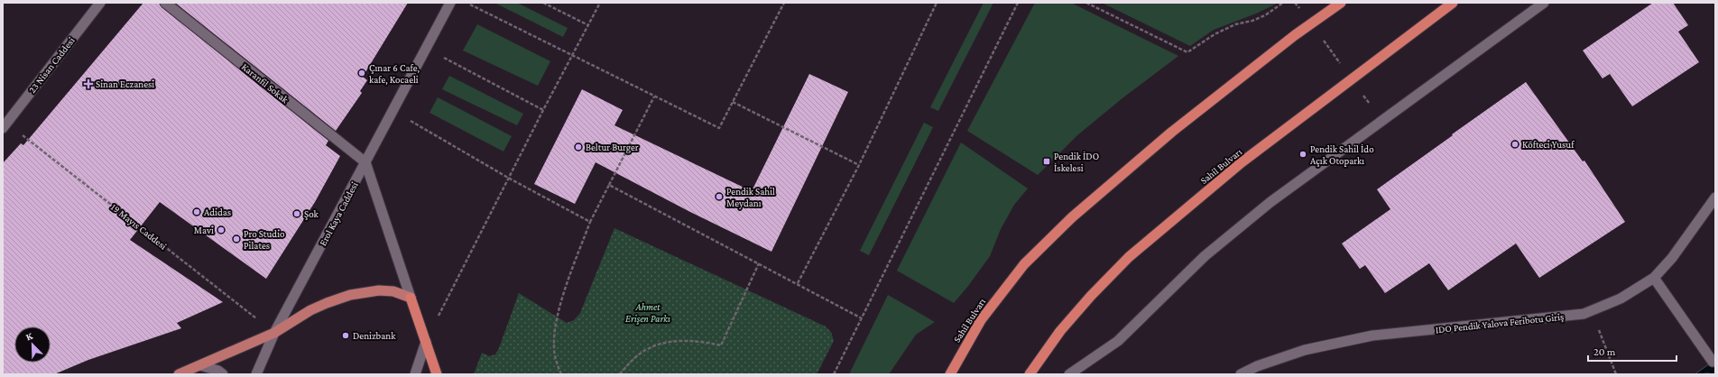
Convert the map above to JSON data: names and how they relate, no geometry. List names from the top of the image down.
{
  "streets": {
    "highway": ["Sahil Bulvarı"],
    "street": [
      "23 Nisan Caddesi",
      "Karanfil Sokak",
      "Erol Kaya Caddesi",
      "IDO Pendik Yalova Feribotu Giriş"
    ],
    "path": ["19 Mayıs Caddesi"]
  },
  "crossings": [
    ["23 Nisan Caddesi", "19 Mayıs Caddesi"],
    ["Karanfil Sokak", "Erol Kaya Caddesi"],
    ["Erol Kaya Caddesi", "19 Mayıs Caddesi"]
  ],
  "parks": ["Ahmet Erişen Parkı"],
  "places": {
    "other": [
      "Çınar 6 Cafe, kafe, Kocaeli",
      "Köfteci Yusuf",
      "Beltur Burger",
      "Pendik Sahil İdo Açık Otoparkı",
      "Pendik Sahil Meydanı",
      "Adidas",
      "Şok",
      "Mavi",
      "Pro Studio Pilates",
      "Denizbank"
    ],
    "health": ["Sinan Eczanesi"],
    "transit": ["Pendik İDO İskelesi"]
  },
  "scale_bar": "20 m",
  "north": "top left"
}
